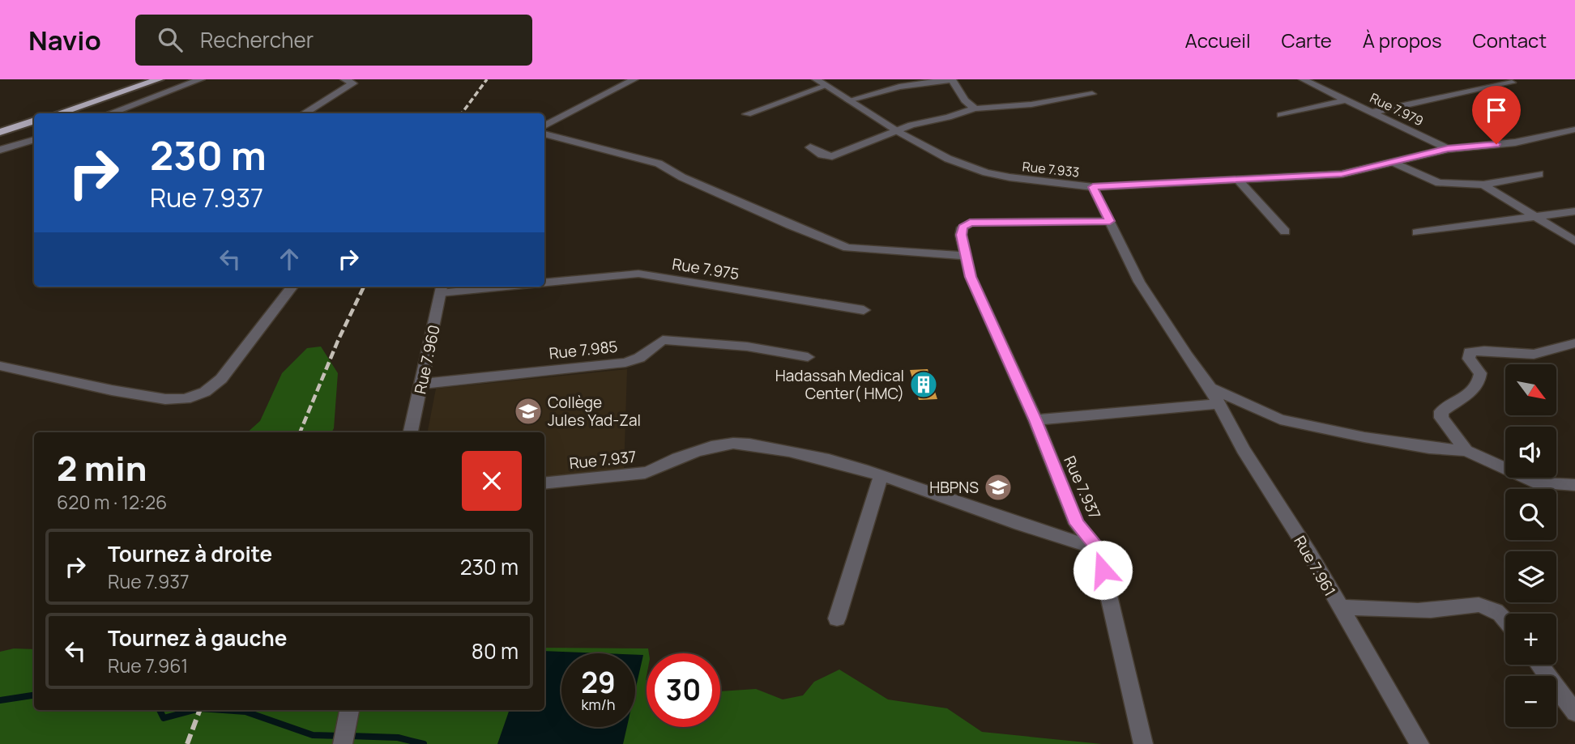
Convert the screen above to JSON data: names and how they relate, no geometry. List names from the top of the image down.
{
  "streets": {
    "street": [
      "Rue 7.979",
      "Rue 7.933",
      "Rue 7.975",
      "Rue 7.985",
      "Rue 7.960",
      "Rue 7.937",
      "Rue 7.961"
    ]
  },
  "crossings": [
    ["Rue 7.979", "Rue 7.933"],
    ["Rue 7.933", "Rue 7.961"],
    ["Rue 7.985", "Rue 7.960"],
    ["Rue 7.937", "Rue 7.961"]
  ],
  "places": {
    "building": ["Hadassah Medical Center( HMC)"],
    "school or university": ["Collège Jules Yad-Zal", "HBPNS"]
  },
  "north": "bottom right",
  "page": {
    "header": "Navio",
    "search": "Rechercher",
    "nav": [
      "Accueil",
      "Carte",
      "À propos",
      "Contact"
    ],
    "turn": ["230 m", "Rue 7.937"],
    "map_buttons": ["+", "−"],
    "heading": ["2 min", "620 m · 12:26"],
    "list": [
      {
        "name": "Tournez à droite",
        "note": "Rue 7.937",
        "value": "230 m"
      },
      {
        "name": "Tournez à gauche",
        "note": "Rue 7.961",
        "value": "80 m"
      }
    ],
    "speed": "29 km/h",
    "limit": "30"
  }
}
